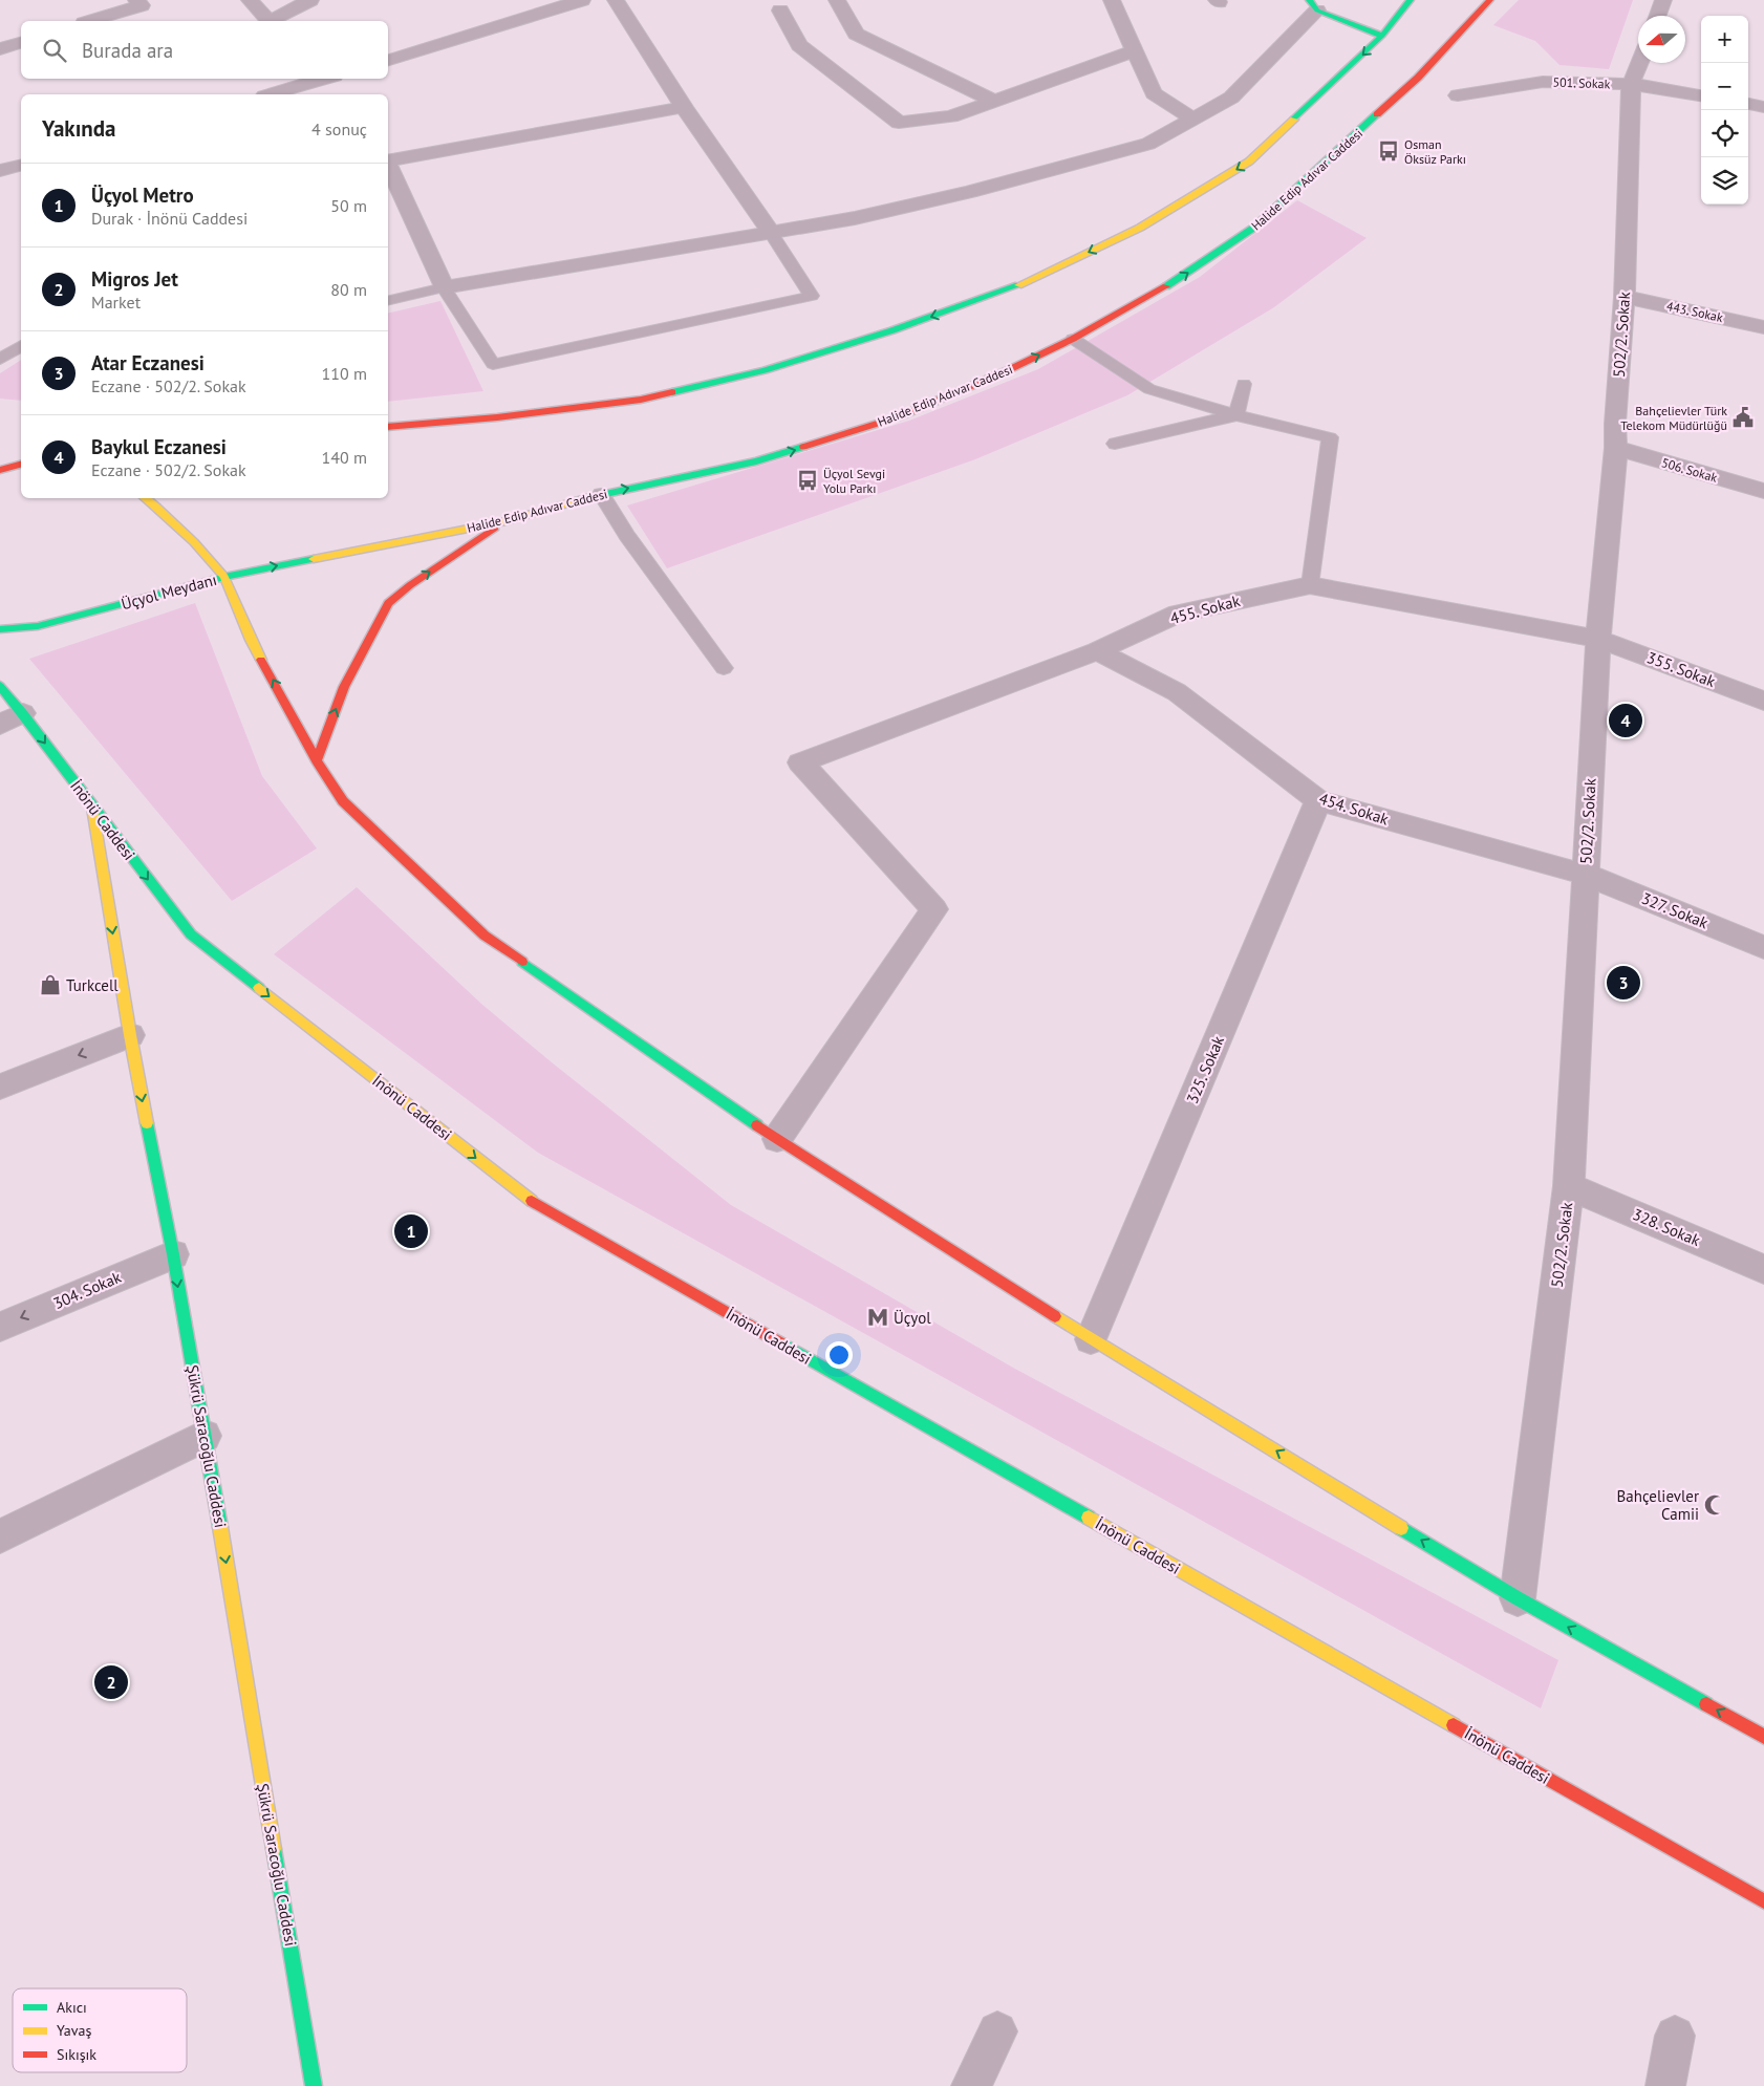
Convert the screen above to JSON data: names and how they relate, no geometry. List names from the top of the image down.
{
  "streets": {
    "main road": [
      "Halide Edip Adıvar Caddesi",
      "Üçyol Meydanı",
      "İnönü Caddesi",
      "Şükrü Saracoğlu Caddesi"
    ],
    "street": [
      "501. Sokak",
      "443. Sokak",
      "502/2. Sokak",
      "506. Sokak",
      "455. Sokak",
      "355. Sokak",
      "454. Sokak",
      "327. Sokak",
      "325. Sokak",
      "328. Sokak",
      "304. Sokak"
    ]
  },
  "crossings": [
    ["501. Sokak", "502/2. Sokak"],
    ["Halide Edip Adıvar Caddesi", "Üçyol Meydanı"],
    ["443. Sokak", "502/2. Sokak"],
    ["502/2. Sokak", "506. Sokak"],
    ["502/2. Sokak", "455. Sokak"],
    ["502/2. Sokak", "355. Sokak"],
    ["502/2. Sokak", "454. Sokak"],
    ["502/2. Sokak", "327. Sokak"],
    ["502/2. Sokak", "328. Sokak"],
    ["455. Sokak", "355. Sokak"],
    ["455. Sokak", "454. Sokak"],
    ["454. Sokak", "327. Sokak"],
    ["454. Sokak", "325. Sokak"],
    ["İnönü Caddesi", "Şükrü Saracoğlu Caddesi"],
    ["304. Sokak", "Şükrü Saracoğlu Caddesi"]
  ],
  "one_way": ["İnönü Caddesi", "Şükrü Saracoğlu Caddesi"],
  "places": {
    "bus stop": ["Osman Öksüz Parkı", "Üçyol Sevgi Yolu Parkı"],
    "public building": ["Bahçelievler Türk Telekom Müdürlüğü"],
    "shop": ["Turkcell"],
    "metro station": ["Üçyol"],
    "mosque": ["Bahçelievler Camii"]
  },
  "legend": ["Akıcı", "Yavaş", "Sıkışık"],
  "north": "left",
  "page": {
    "map_buttons": ["+", "−"],
    "search": "Burada ara",
    "heading": ["Yakında", "4 sonuç"],
    "list": [
      {
        "mark": "1",
        "name": "Üçyol Metro",
        "note": "Durak · İnönü Caddesi",
        "value": "50 m"
      },
      {
        "mark": "2",
        "name": "Migros Jet",
        "note": "Market",
        "value": "80 m"
      },
      {
        "mark": "3",
        "name": "Atar Eczanesi",
        "note": "Eczane · 502/2. Sokak",
        "value": "110 m"
      },
      {
        "mark": "4",
        "name": "Baykul Eczanesi",
        "note": "Eczane · 502/2. Sokak",
        "value": "140 m"
      }
    ],
    "pins": [
      "4",
      "3",
      "1",
      "2"
    ]
  }
}
